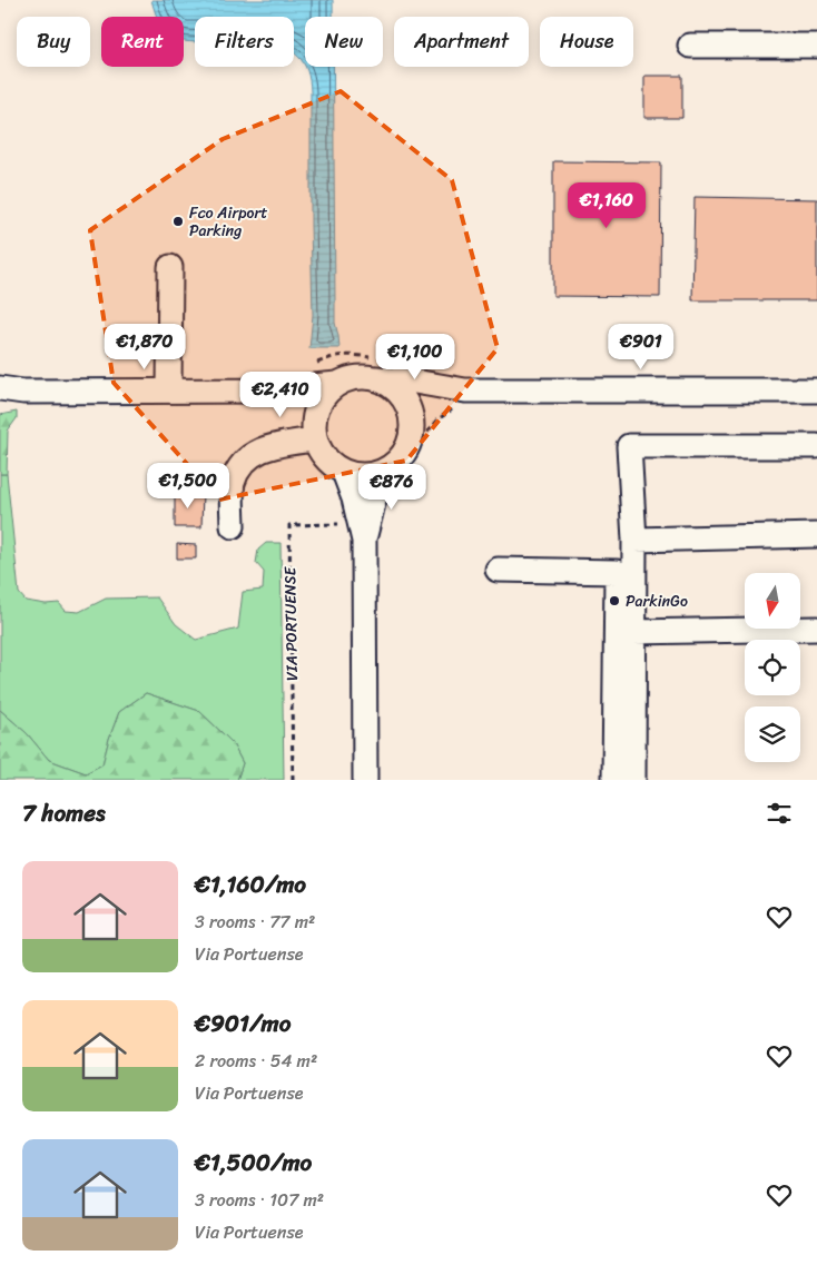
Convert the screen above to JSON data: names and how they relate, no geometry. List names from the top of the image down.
{
  "streets": {
    "path": ["VIA PORTUENSE"]
  },
  "places": ["Fco Airport Parking", "ParkinGo"],
  "north": "bottom",
  "page": {
    "chip": [
      "Buy",
      "Rent",
      "Filters",
      "New",
      "Apartment",
      "House"
    ],
    "price": [
      "€1,160",
      "€1,870",
      "€901",
      "€1,100",
      "€2,410",
      "€1,500",
      "€876"
    ],
    "heading": "7 homes",
    "list": [
      {
        "name": "€1,160/mo",
        "note": "3 rooms · 77 m² · Via Portuense"
      },
      {
        "name": "€901/mo",
        "note": "2 rooms · 54 m² · Via Portuense"
      },
      {
        "name": "€1,500/mo",
        "note": "3 rooms · 107 m² · Via Portuense"
      }
    ]
  }
}
